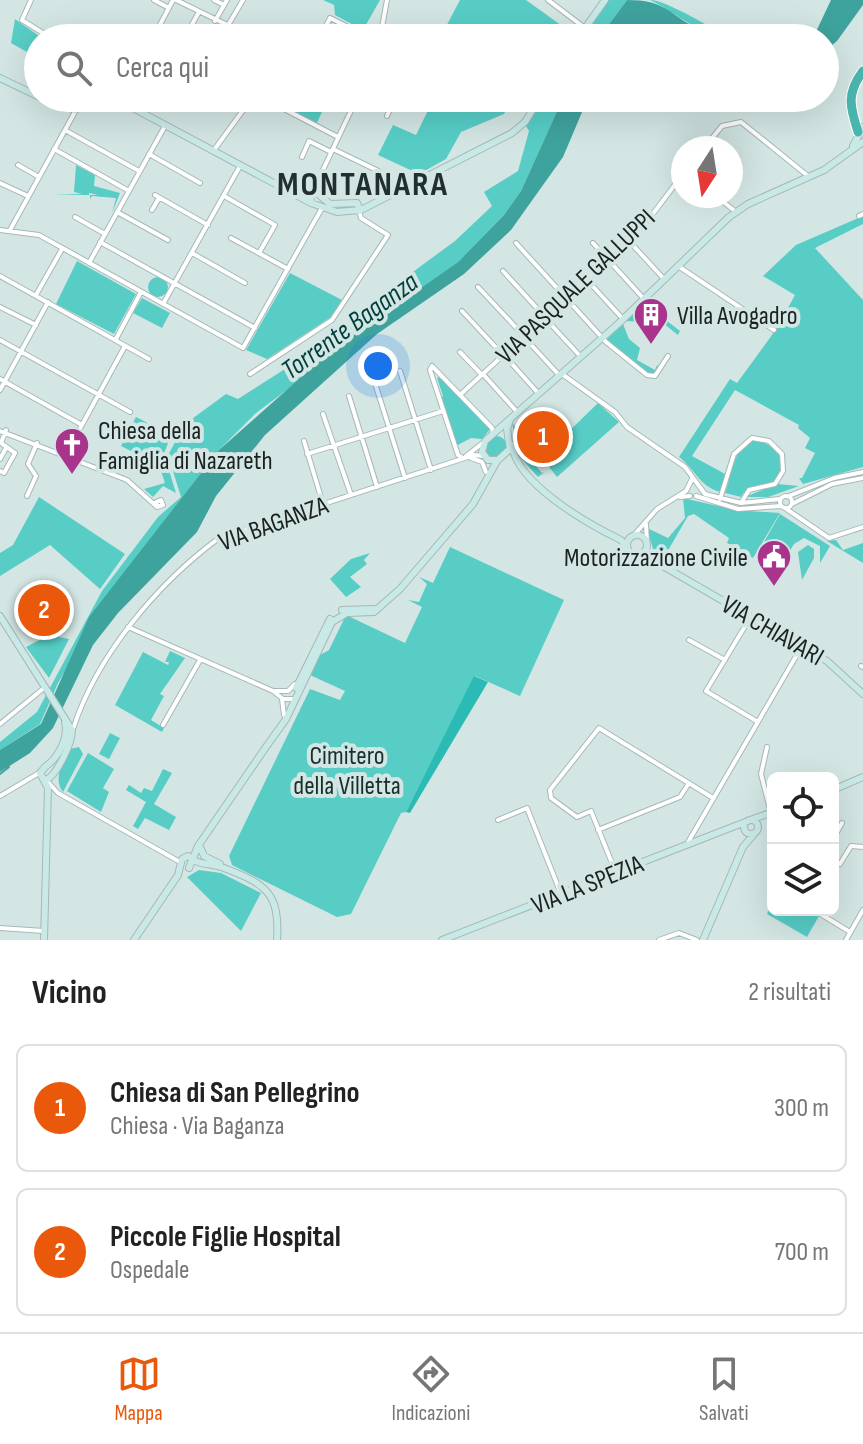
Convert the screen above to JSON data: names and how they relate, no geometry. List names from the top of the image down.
{
  "streets": {
    "street": [
      "VIA PASQUALE GALLUPPI",
      "VIA BAGANZA",
      "VIA CHIAVARI",
      "VIA LA SPEZIA"
    ]
  },
  "districts": ["MONTANARA"],
  "water": ["Torrente Baganza"],
  "parks": ["Cimitero della Villetta"],
  "places": {
    "building": ["Villa Avogadro"],
    "church": ["Chiesa della Famiglia di Nazareth"],
    "public building": ["Motorizzazione Civile"]
  },
  "north": "bottom",
  "page": {
    "search": "Cerca qui",
    "pins": ["1", "2"],
    "heading": ["Vicino", "2 risultati"],
    "list": [
      {
        "mark": "1",
        "name": "Chiesa di San Pellegrino",
        "note": "Chiesa · Via Baganza",
        "value": "300 m"
      },
      {
        "mark": "2",
        "name": "Piccole Figlie Hospital",
        "note": "Ospedale",
        "value": "700 m"
      }
    ],
    "nav": ["Mappa", "Indicazioni", "Salvati"]
  }
}
